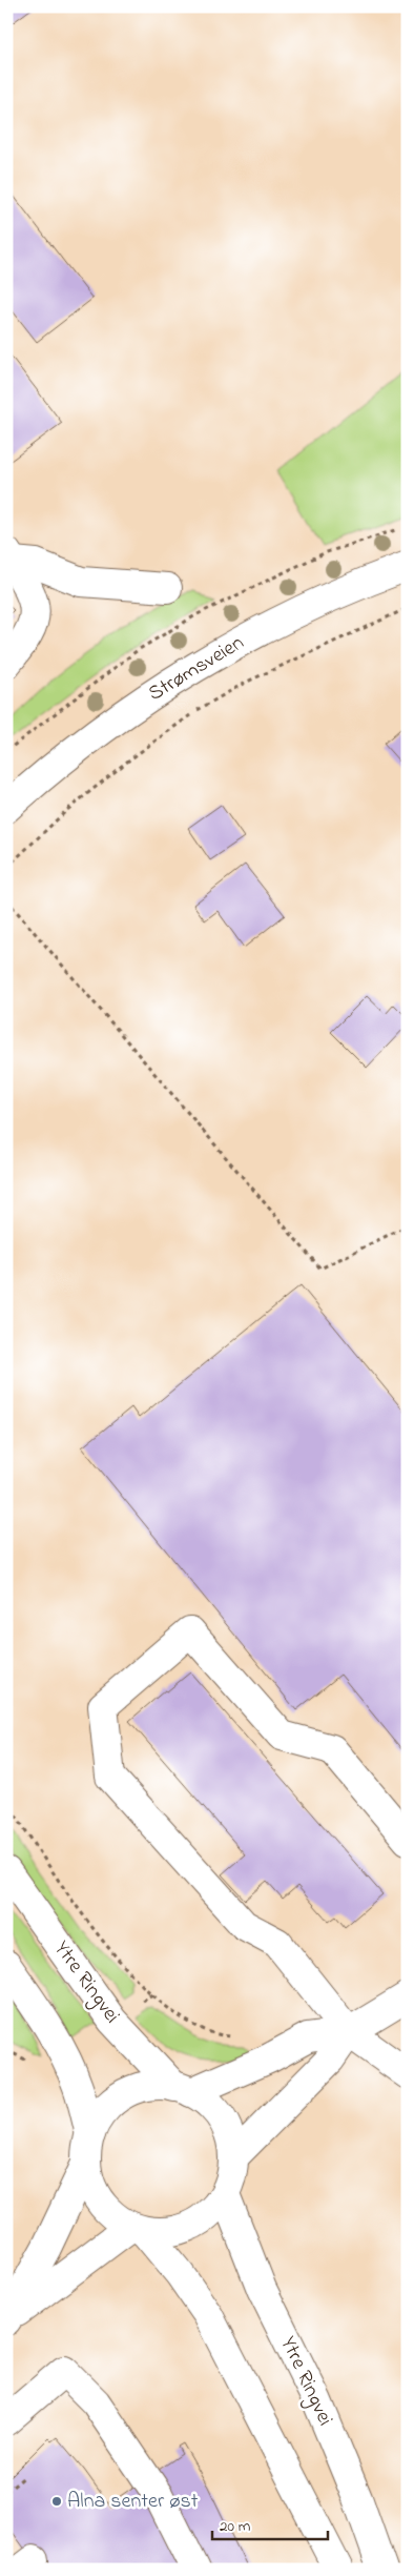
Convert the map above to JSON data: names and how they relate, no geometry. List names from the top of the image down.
{
  "streets": {
    "main road": ["Strømsveien", "Ytre Ringvei"]
  },
  "places": ["Alna senter øst"],
  "scale_bar": "20 m"
}
